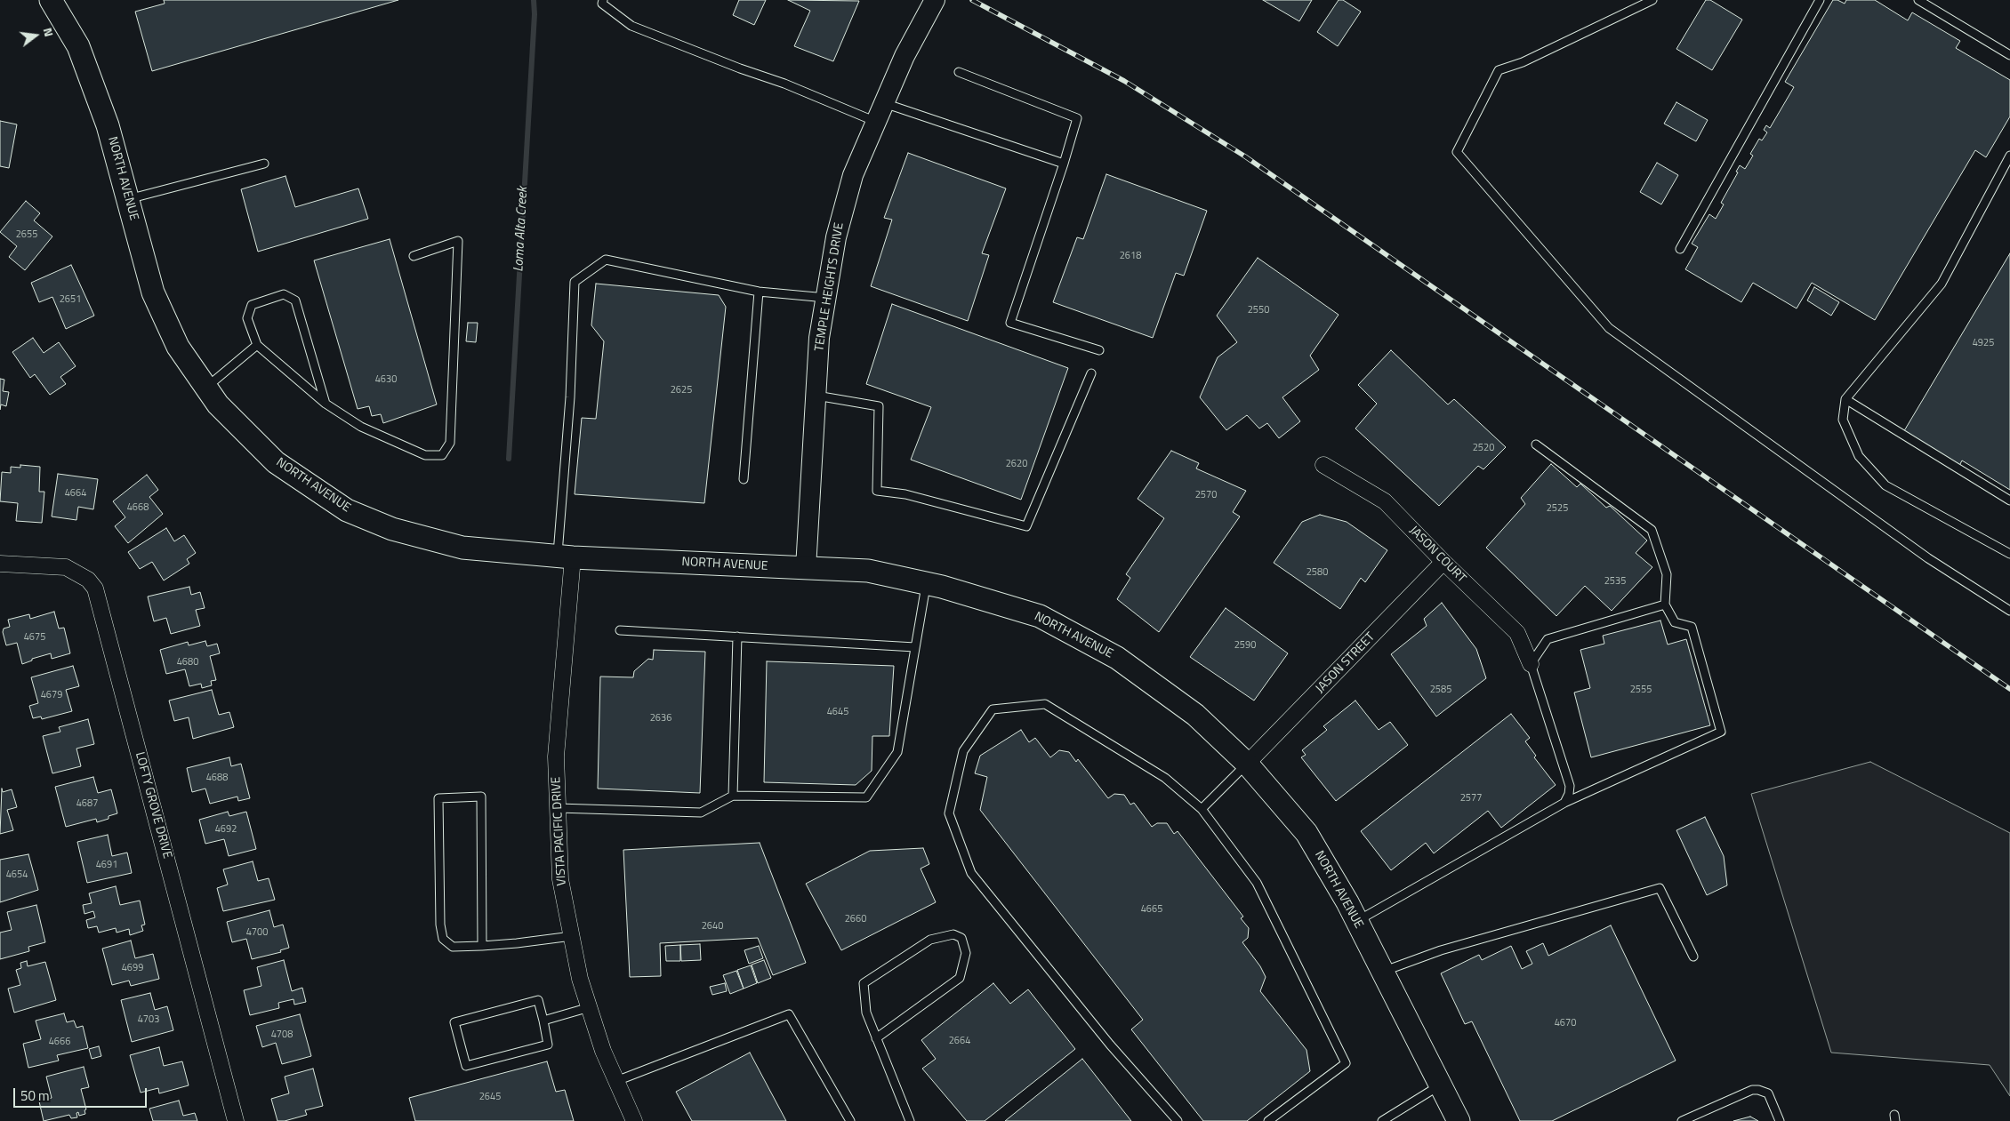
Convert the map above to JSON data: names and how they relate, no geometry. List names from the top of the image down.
{
  "streets": {
    "main road": ["NORTH AVENUE"],
    "street": [
      "TEMPLE HEIGHTS DRIVE",
      "JASON COURT",
      "JASON STREET",
      "LOFTY GROVE DRIVE",
      "VISTA PACIFIC DRIVE"
    ]
  },
  "crossings": [
    ["NORTH AVENUE", "TEMPLE HEIGHTS DRIVE"],
    ["NORTH AVENUE", "JASON STREET"],
    ["NORTH AVENUE", "VISTA PACIFIC DRIVE"],
    ["JASON COURT", "JASON STREET"]
  ],
  "water": ["Loma Alta Creek"],
  "house_numbers": [
    "2655",
    "2618",
    "2651",
    "2550",
    "4925",
    "4630",
    "2625",
    "2520",
    "2620",
    "4664",
    "2570",
    "4668",
    "2525",
    "2580",
    "2535",
    "4675",
    "2590",
    "4680",
    "2585",
    "2555",
    "4679",
    "4645",
    "2636",
    "4688",
    "2577",
    "4687",
    "4692",
    "4691",
    "4654",
    "4665",
    "2660",
    "2640",
    "4700",
    "4699",
    "4703",
    "4670",
    "4708",
    "2664",
    "4666",
    "2645"
  ],
  "scale_bar": "50 m",
  "north": "right"
}
